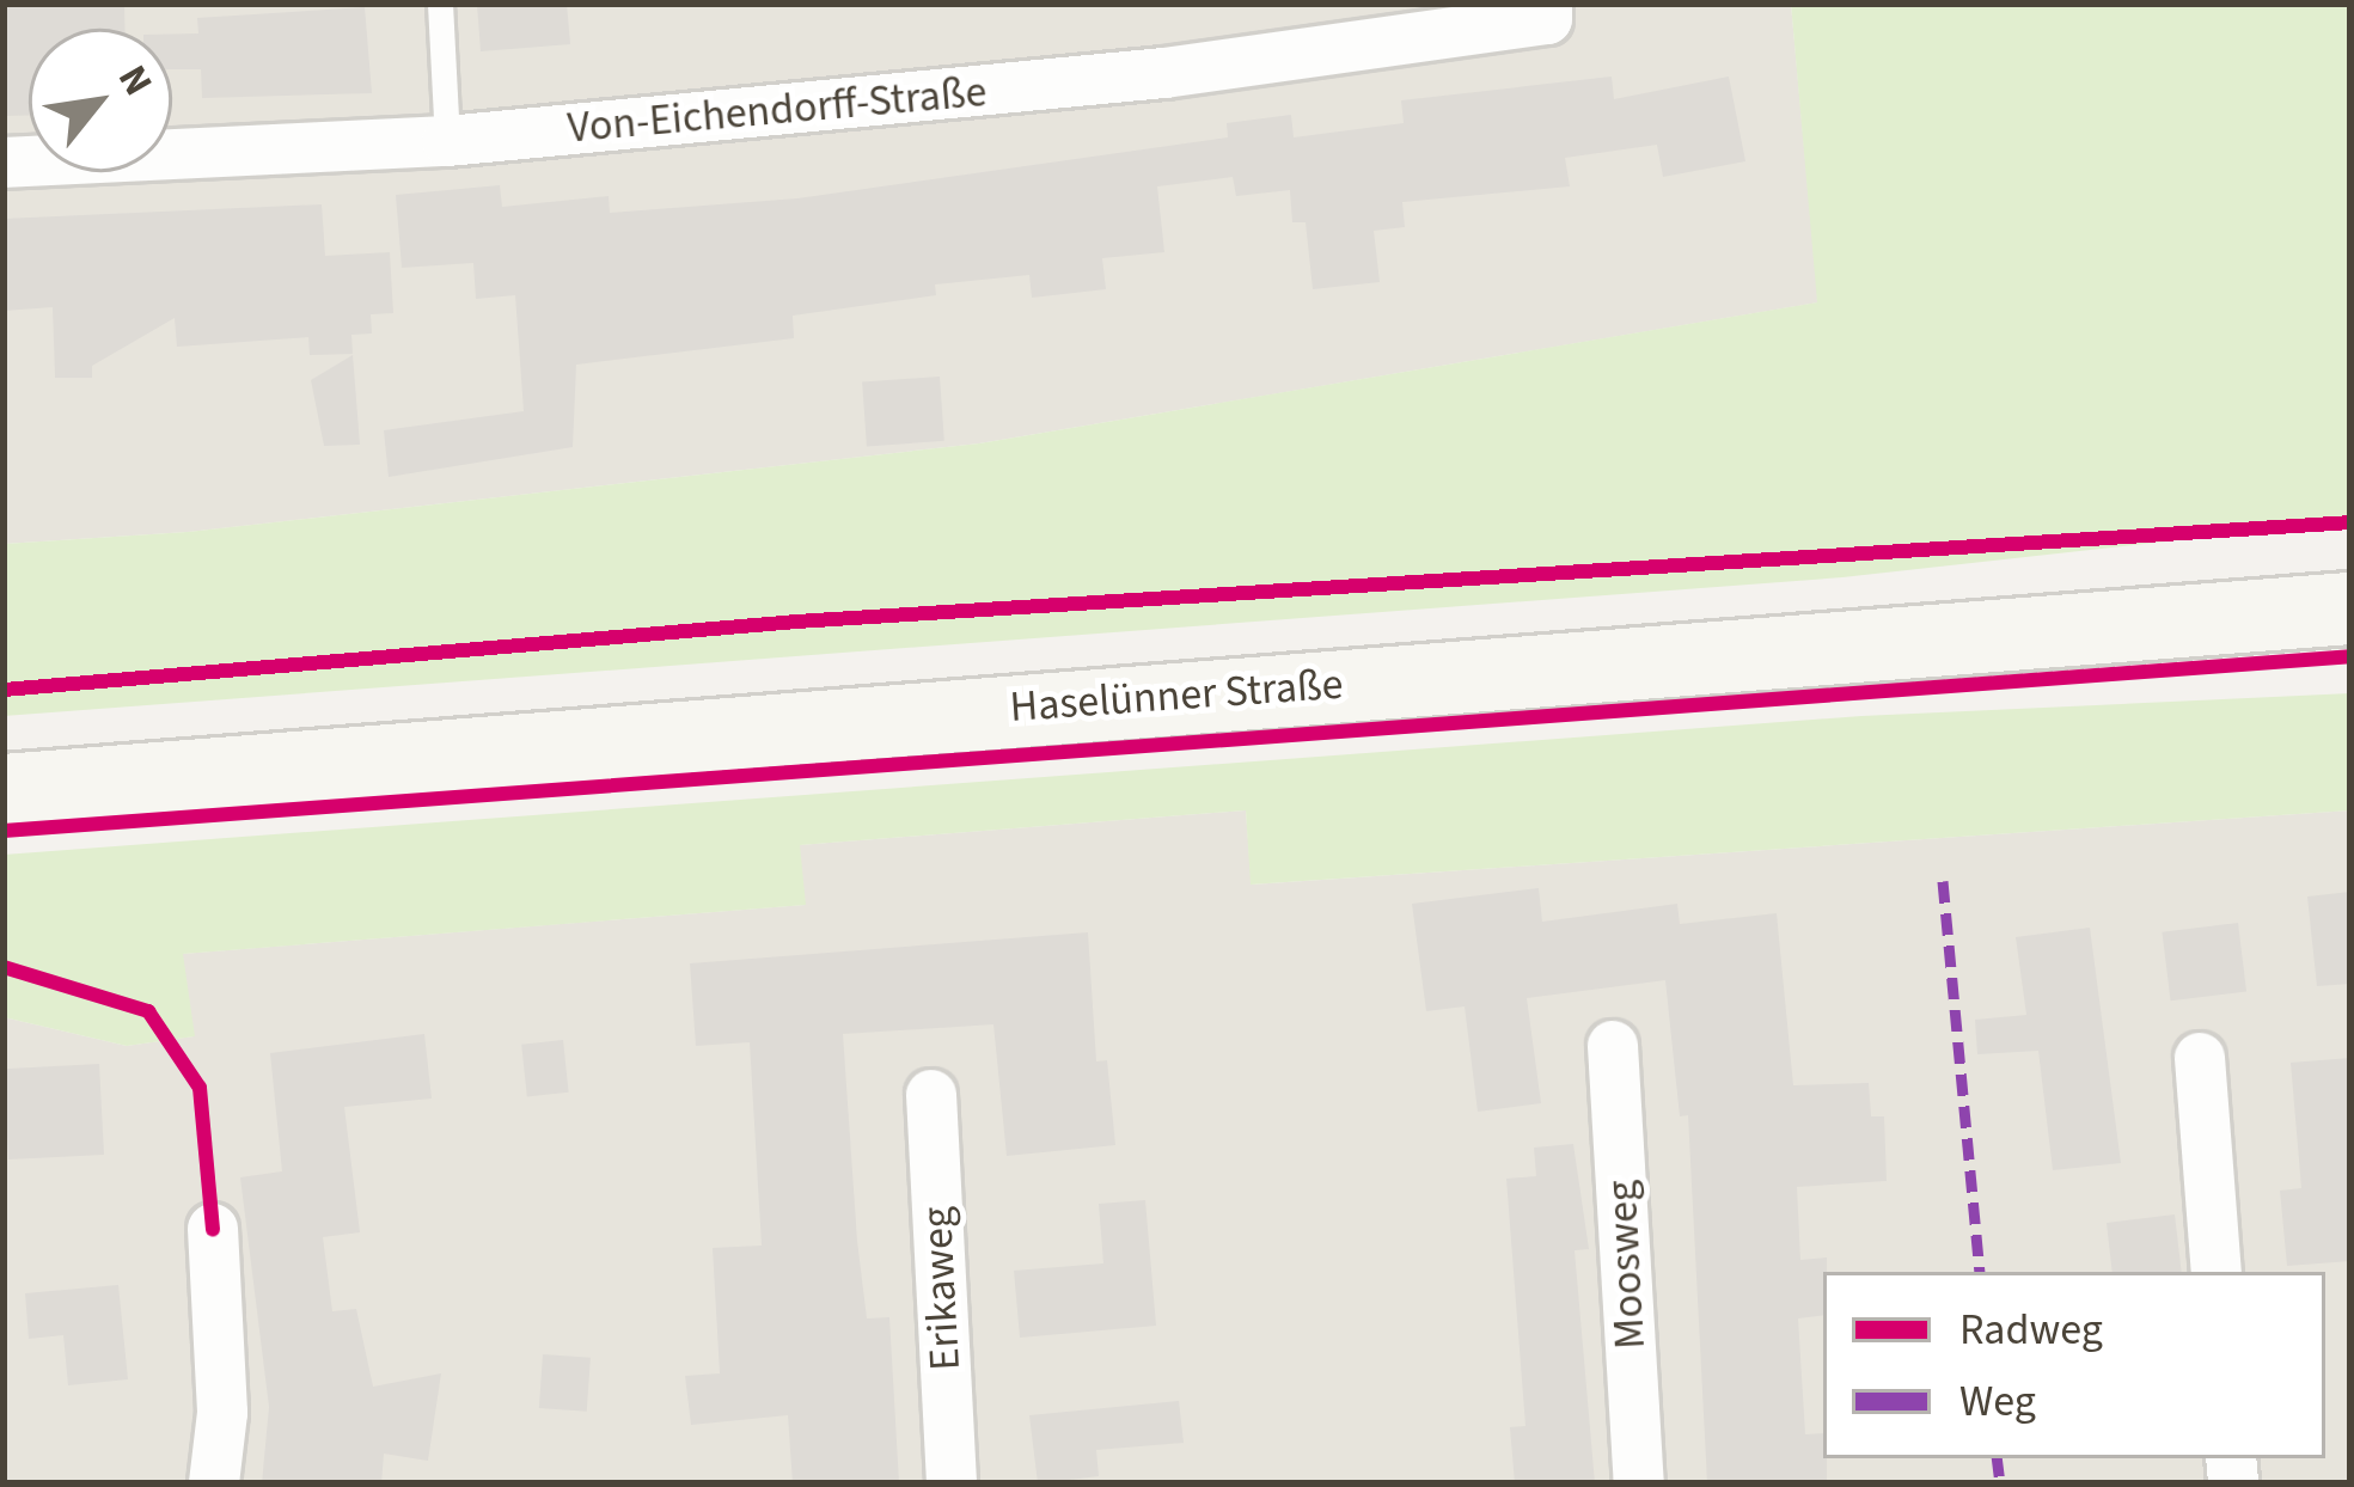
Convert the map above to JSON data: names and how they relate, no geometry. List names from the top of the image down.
{
  "streets": {
    "street": [
      "Von-Eichendorff-Straße",
      "Haselünner Straße",
      "Moosweg",
      "Erikaweg"
    ]
  },
  "legend": ["Radweg", "Weg"],
  "north": "top right"
}
